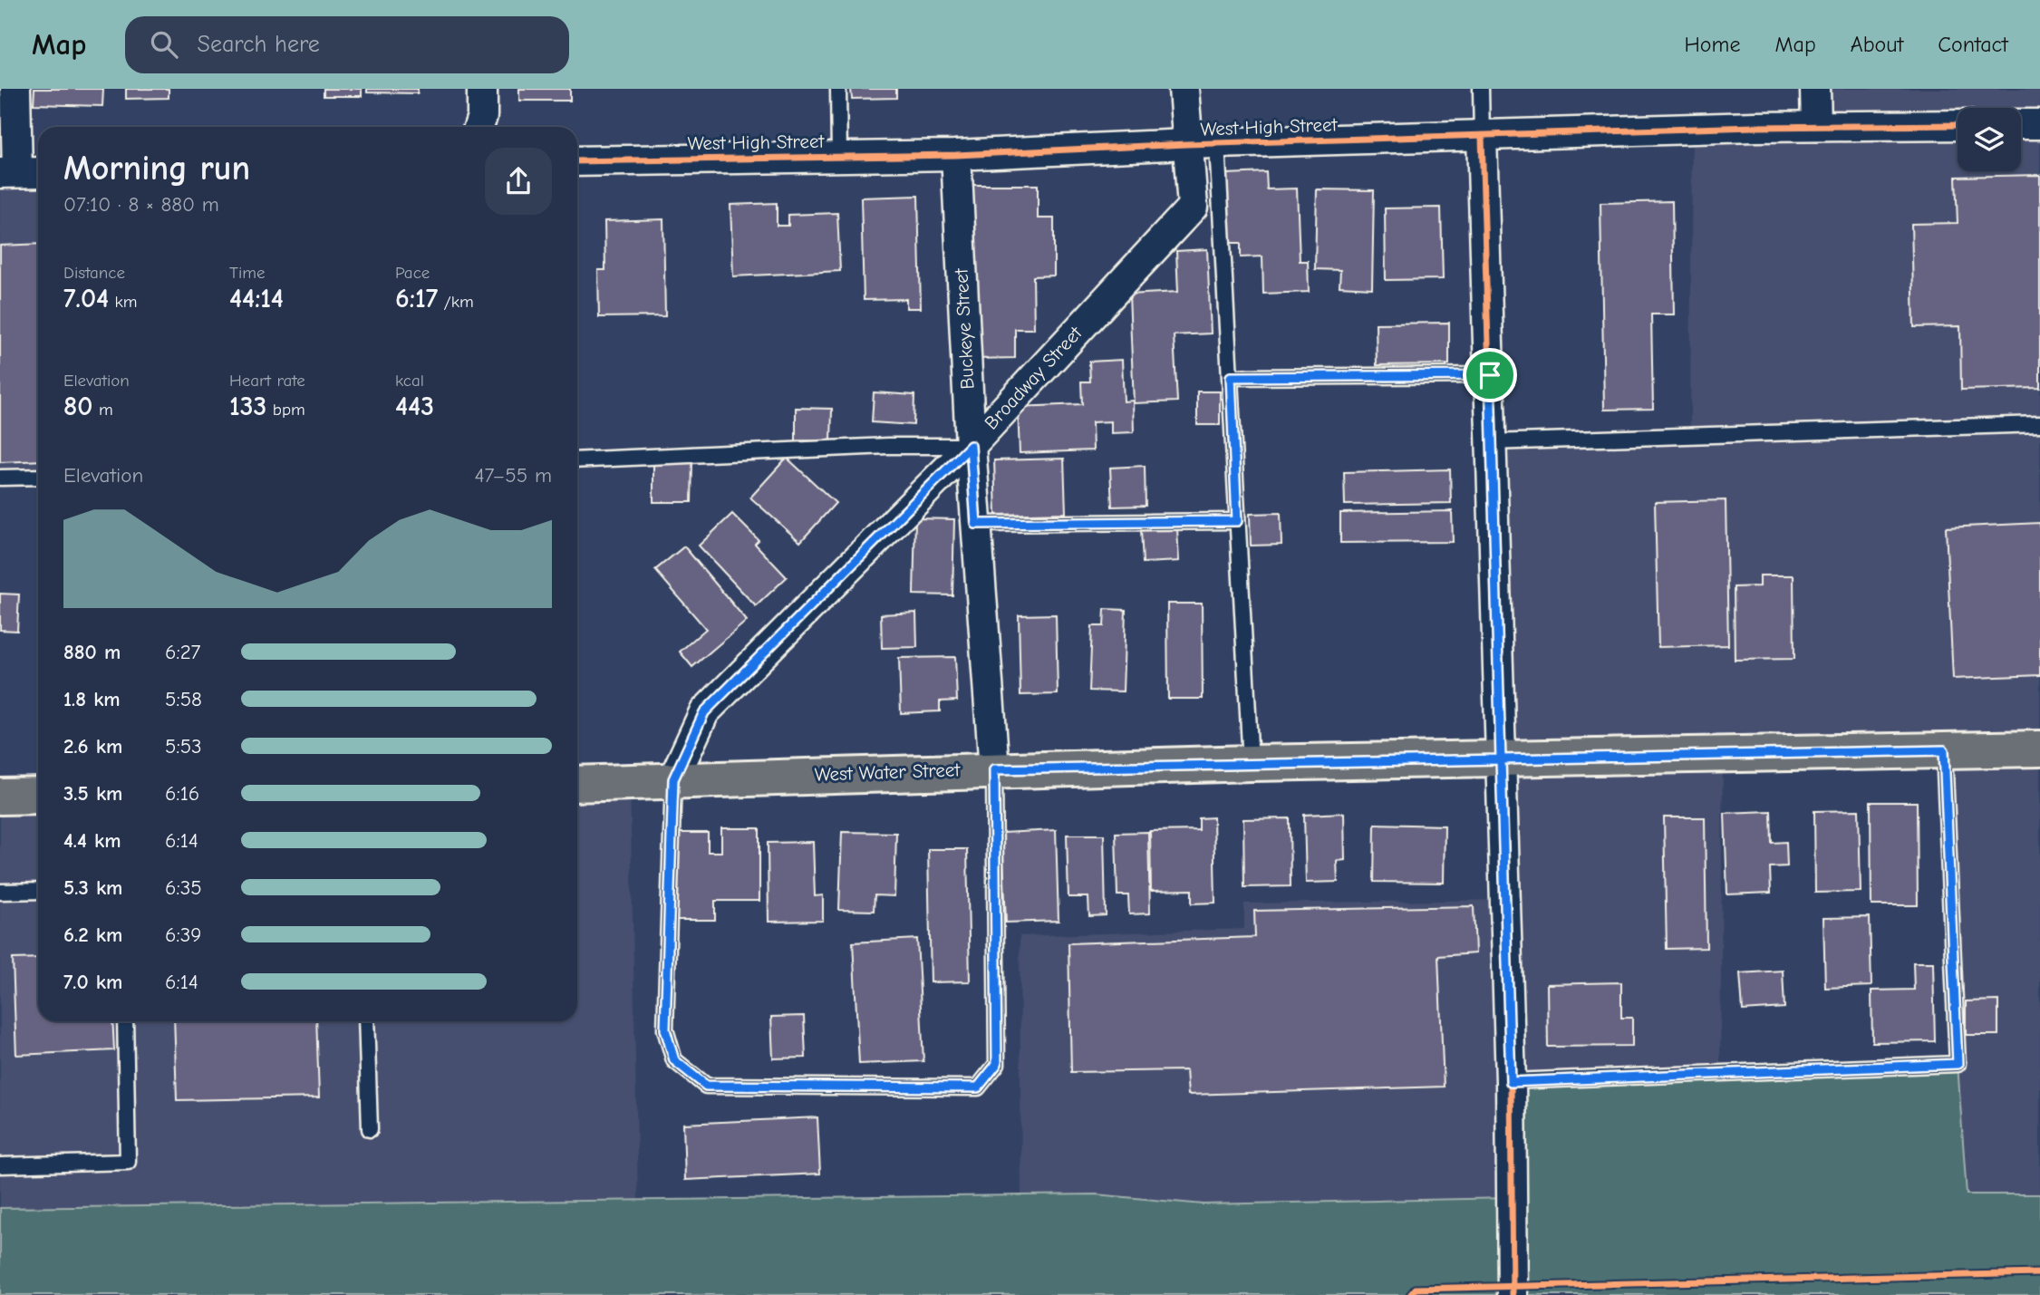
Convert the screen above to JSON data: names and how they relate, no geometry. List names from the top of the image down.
{
  "streets": {
    "main road": ["West Water Street"],
    "street": ["West High Street", "Buckeye Street", "Broadway Street"]
  },
  "crossings": [
    ["West High Street", "Buckeye Street"],
    ["West High Street", "Broadway Street"],
    ["Buckeye Street", "Broadway Street"],
    ["Buckeye Street", "West Water Street"],
    ["Broadway Street", "West Water Street"]
  ],
  "page": {
    "header": "Map",
    "search": "Search here",
    "nav": [
      "Home",
      "Map",
      "About",
      "Contact"
    ],
    "heading": ["Morning run", "07:10 · 8 × 880 m"],
    "stats": [
      ["Distance", "7.04 km"],
      ["Time", "44:14"],
      ["Pace", "6:17 /km"],
      ["Elevation", "80 m"],
      ["Heart rate", "133 bpm"],
      ["kcal", "443"]
    ],
    "chart": ["Elevation", "47–55 m"],
    "list": [
      {
        "name": "880 m",
        "note": "6:27"
      },
      {
        "name": "1.8 km",
        "note": "5:58"
      },
      {
        "name": "2.6 km",
        "note": "5:53"
      },
      {
        "name": "3.5 km",
        "note": "6:16"
      },
      {
        "name": "4.4 km",
        "note": "6:14"
      },
      {
        "name": "5.3 km",
        "note": "6:35"
      },
      {
        "name": "6.2 km",
        "note": "6:39"
      },
      {
        "name": "7.0 km",
        "note": "6:14"
      }
    ]
  }
}
